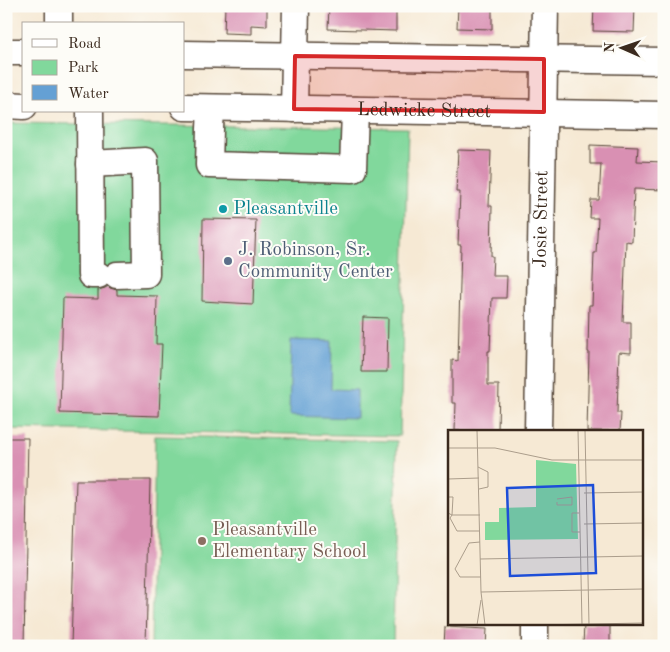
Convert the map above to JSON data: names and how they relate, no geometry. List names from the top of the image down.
{
  "streets": {
    "street": ["Ledwicke Street", "Josie Street"]
  },
  "crossings": [
    ["Ledwicke Street", "Josie Street"]
  ],
  "places": ["Pleasantville", "J. Robinson, Sr. Community Center", "Pleasantville Elementary School"],
  "legend": ["Road", "Park", "Water"],
  "north": "left"
}
